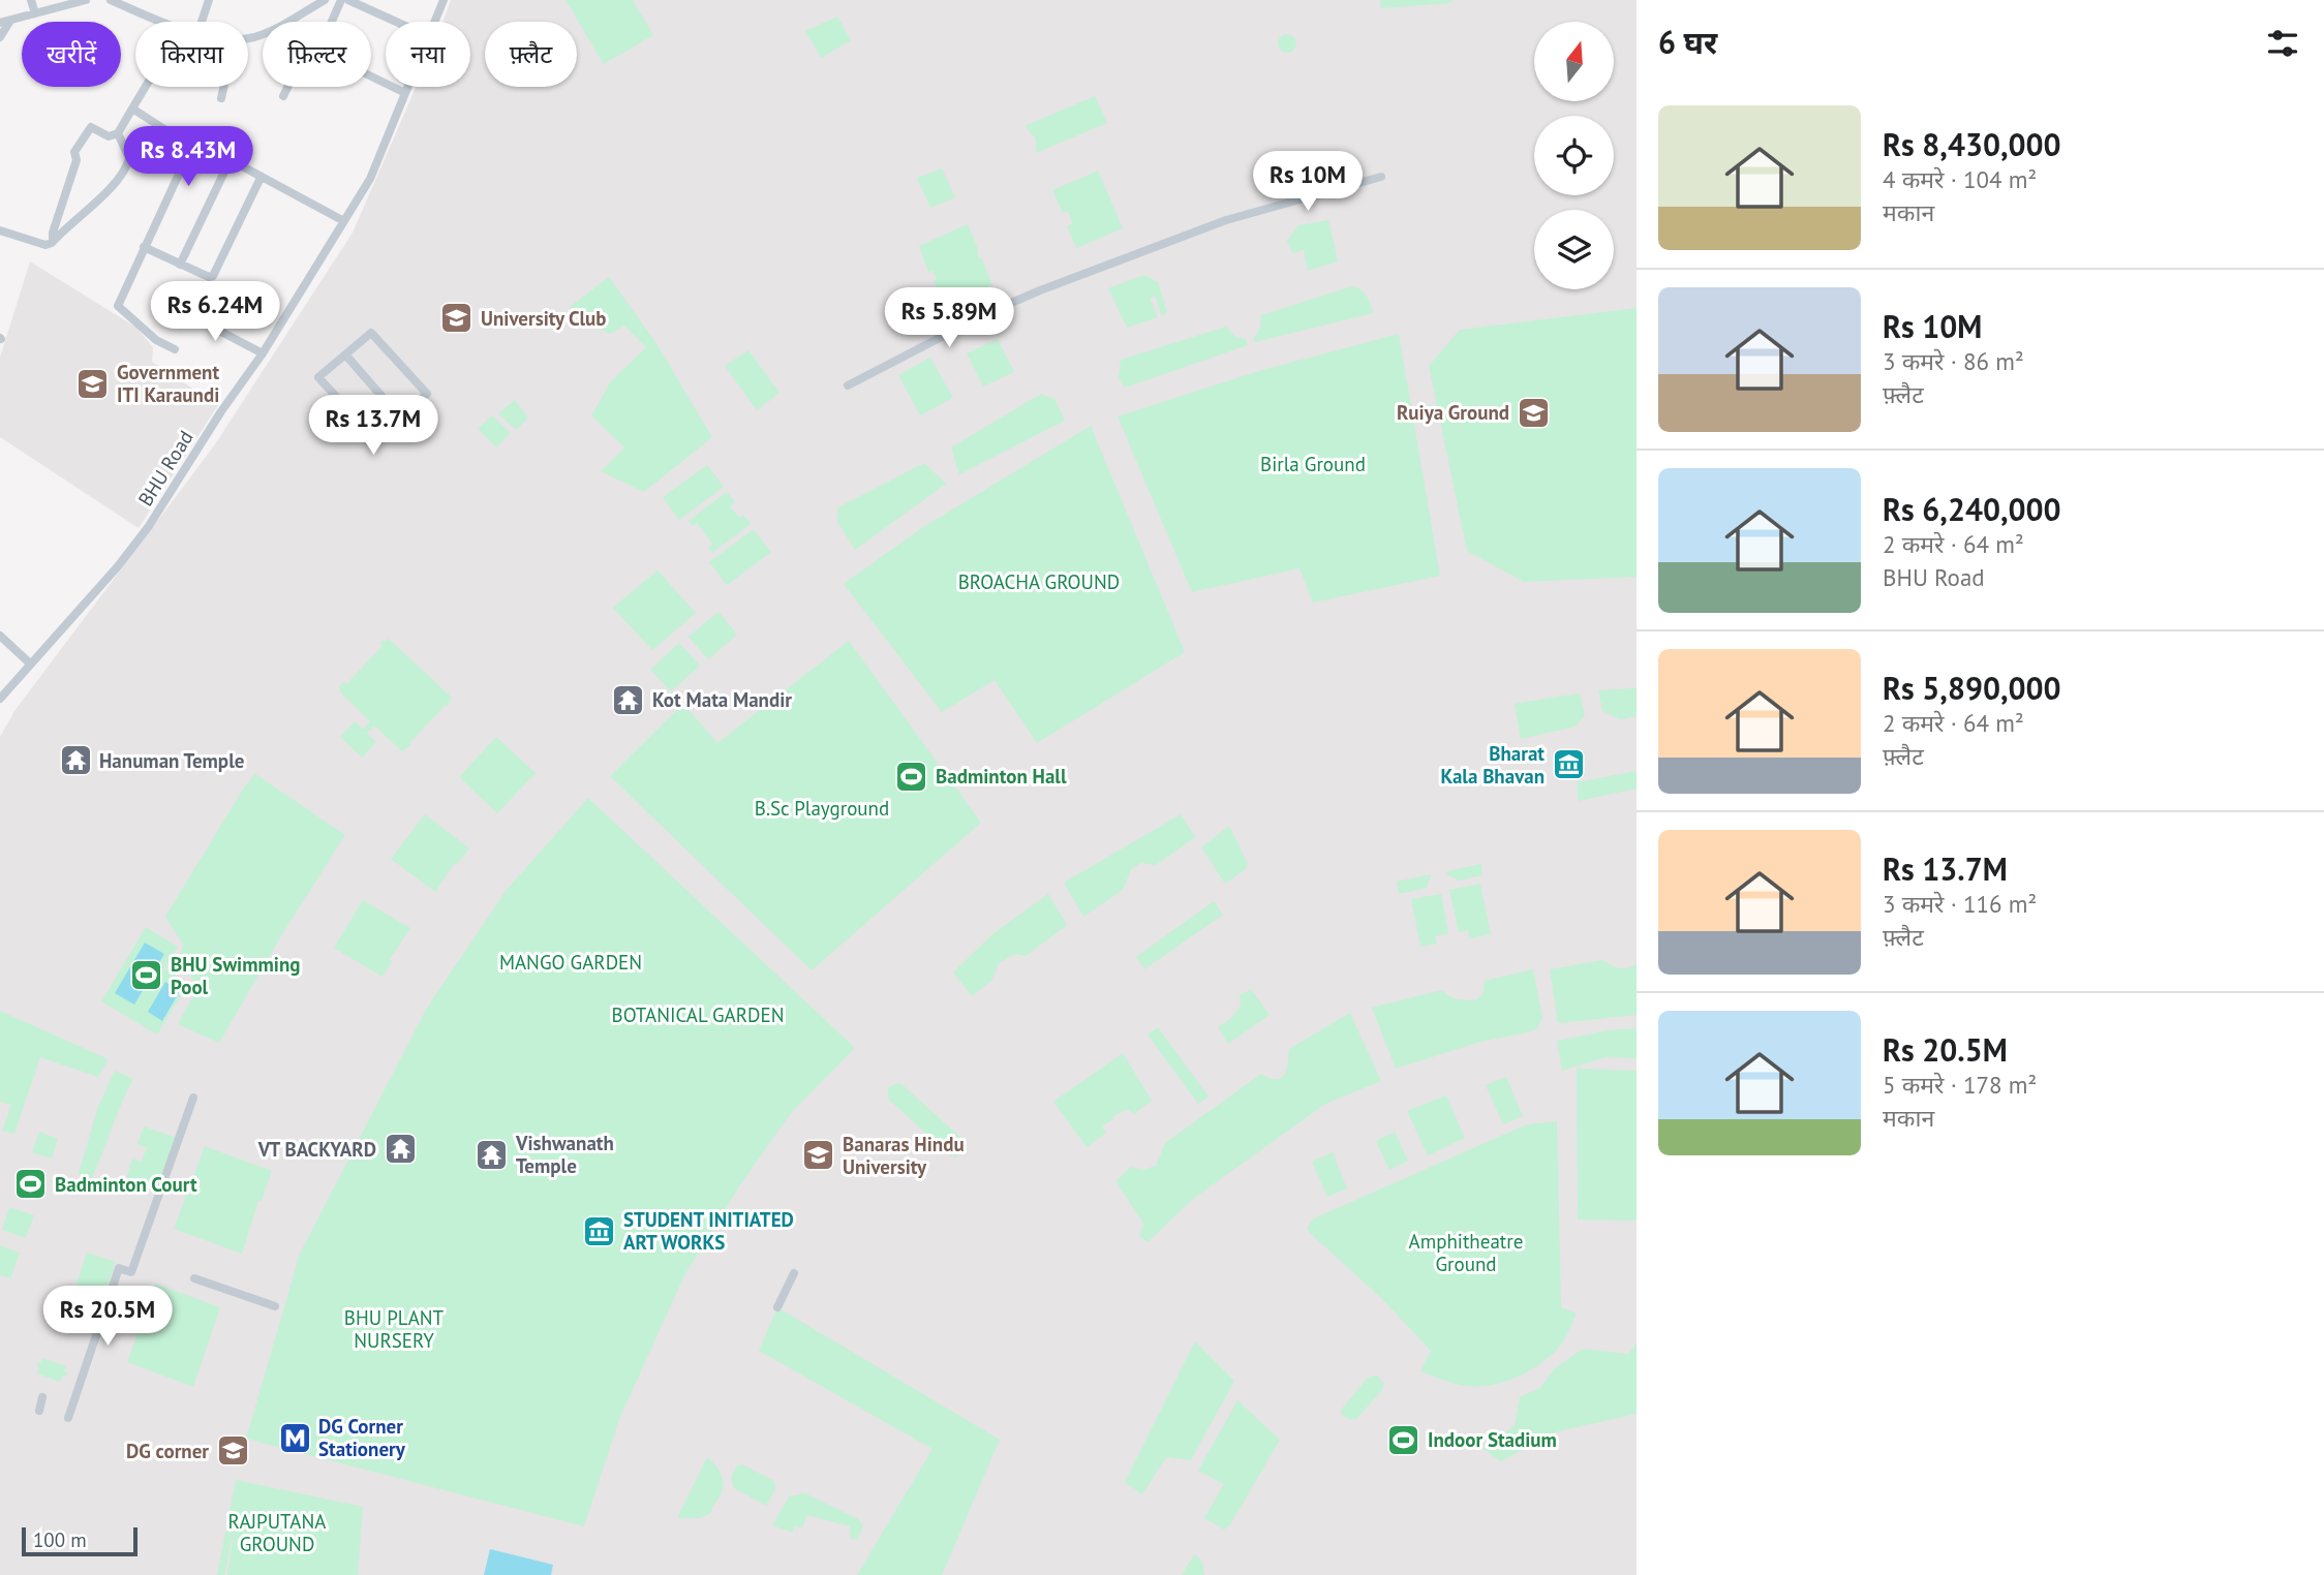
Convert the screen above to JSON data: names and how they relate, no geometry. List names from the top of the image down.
{
  "streets": {
    "street": ["BHU Road"]
  },
  "parks": [
    "Birla Ground",
    "BROACHA GROUND",
    "B.Sc Playground",
    "MANGO GARDEN",
    "BOTANICAL GARDEN",
    "Amphitheatre Ground",
    "BHU PLANT NURSERY",
    "RAJPUTANA GROUND"
  ],
  "places": {
    "school or university": [
      "University Club",
      "Government ITI Karaundi",
      "Ruiya Ground",
      "Banaras Hindu University",
      "DG corner"
    ],
    "temple": [
      "Kot Mata Mandir",
      "Hanuman Temple",
      "VT BACKYARD",
      "Vishwanath Temple"
    ],
    "museum": ["Bharat Kala Bhavan", "STUDENT INITIATED ART WORKS"],
    "sports": [
      "Badminton Hall",
      "BHU Swimming Pool",
      "Badminton Court",
      "Indoor Stadium"
    ],
    "metro station": ["DG Corner Stationery"]
  },
  "scale_bar": "100 m",
  "north": "top",
  "page": {
    "heading": "6 घर",
    "chip": [
      "खरीदें",
      "किराया",
      "फ़िल्टर",
      "नया",
      "फ़्लैट"
    ],
    "list": [
      {
        "name": "Rs 8,430,000",
        "note": "4 कमरे · 104 m² · मकान"
      },
      {
        "name": "Rs 10M",
        "note": "3 कमरे · 86 m² · फ़्लैट"
      },
      {
        "name": "Rs 6,240,000",
        "note": "2 कमरे · 64 m² · BHU Road"
      },
      {
        "name": "Rs 5,890,000",
        "note": "2 कमरे · 64 m² · फ़्लैट"
      },
      {
        "name": "Rs 13.7M",
        "note": "3 कमरे · 116 m² · फ़्लैट"
      },
      {
        "name": "Rs 20.5M",
        "note": "5 कमरे · 178 m² · मकान"
      }
    ],
    "price": [
      "Rs 8.43M",
      "Rs 10M",
      "Rs 6.24M",
      "Rs 5.89M",
      "Rs 13.7M",
      "Rs 20.5M"
    ],
    "scale": "100 m"
  }
}
